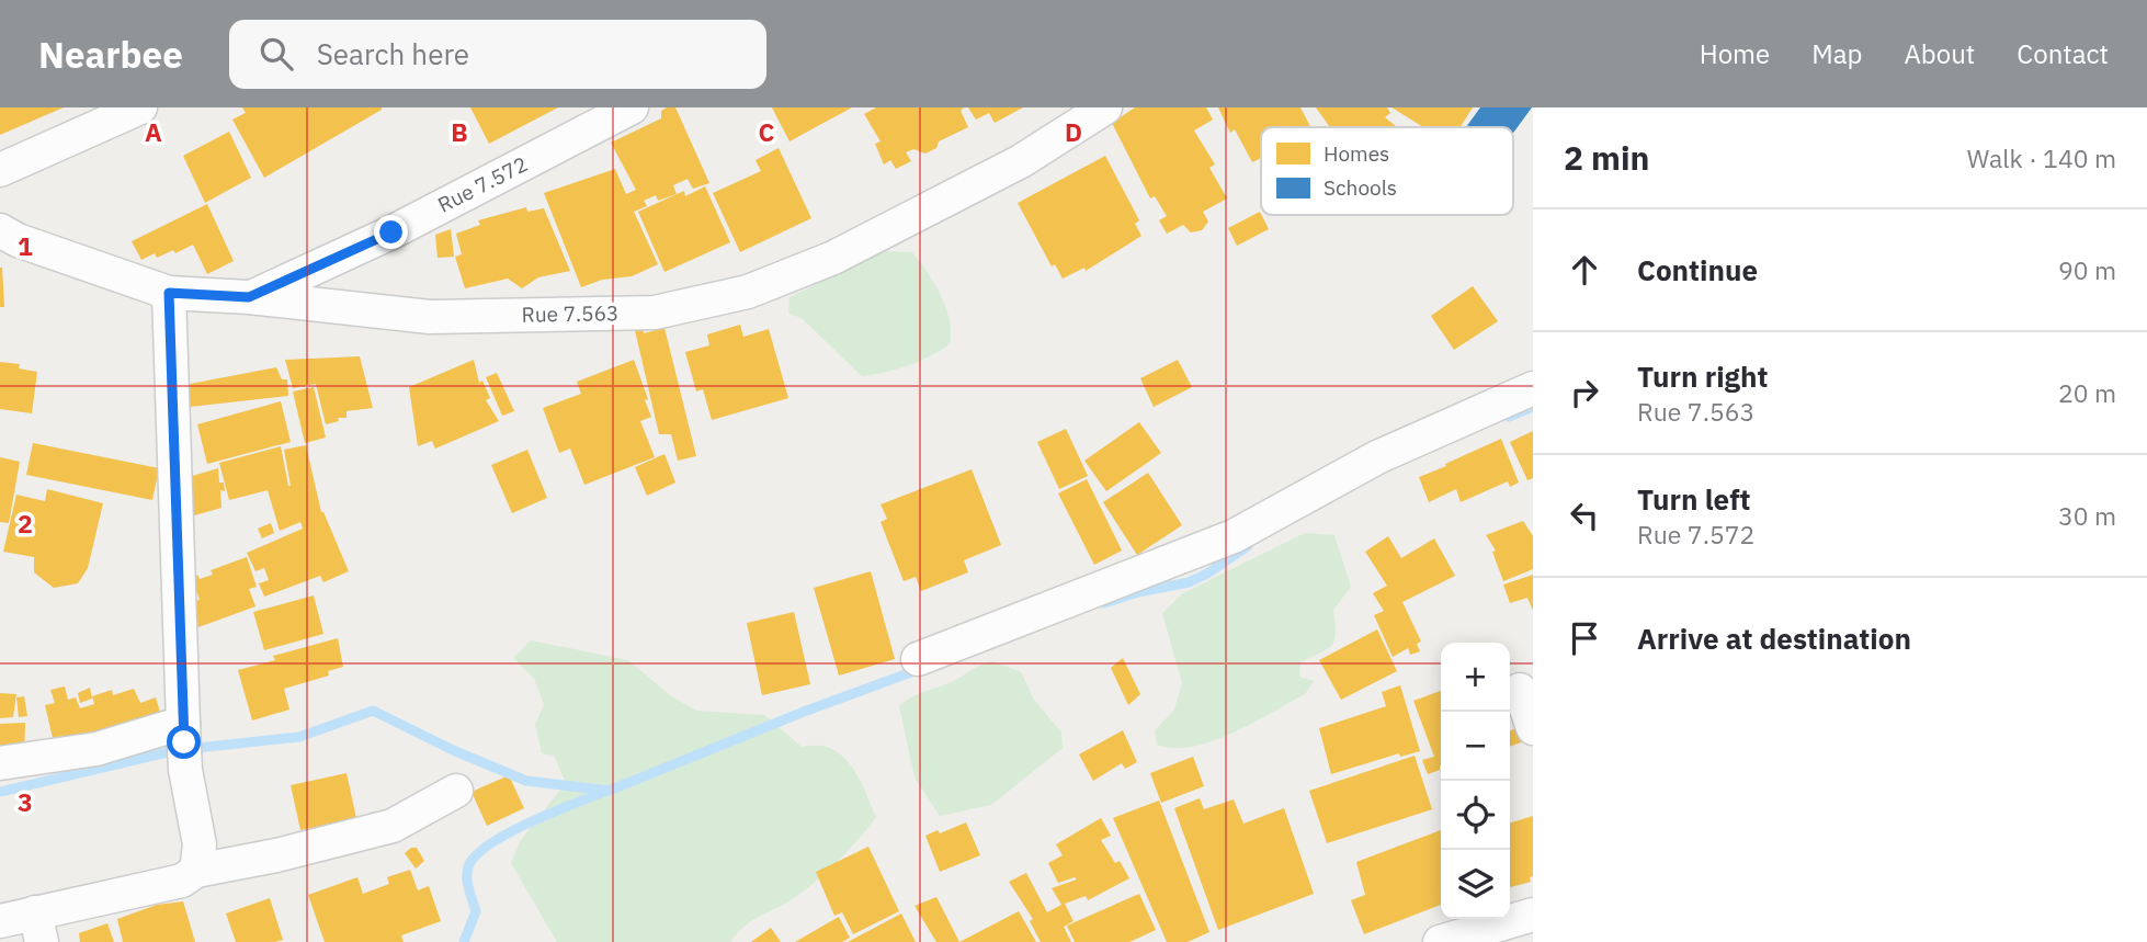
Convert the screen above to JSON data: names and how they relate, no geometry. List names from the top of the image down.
{
  "streets": {
    "street": ["Rue 7.572", "Rue 7.563"]
  },
  "crossings": [
    ["Rue 7.572", "Rue 7.563"]
  ],
  "legend": ["Homes", "Schools"],
  "page": {
    "header": "Nearbee",
    "search": "Search here",
    "nav": [
      "Home",
      "Map",
      "About",
      "Contact"
    ],
    "heading": ["2 min", "Walk · 140 m"],
    "list": [
      ["Continue", "90 m"],
      ["Turn right", "Rue 7.563", "20 m"],
      ["Turn left", "Rue 7.572", "30 m"],
      "Arrive at destination"
    ],
    "map_buttons": ["+", "−"]
  },
  "grid": {
    "columns": [
      "A",
      "B",
      "C",
      "D"
    ],
    "rows": ["1", "2", "3"]
  }
}
